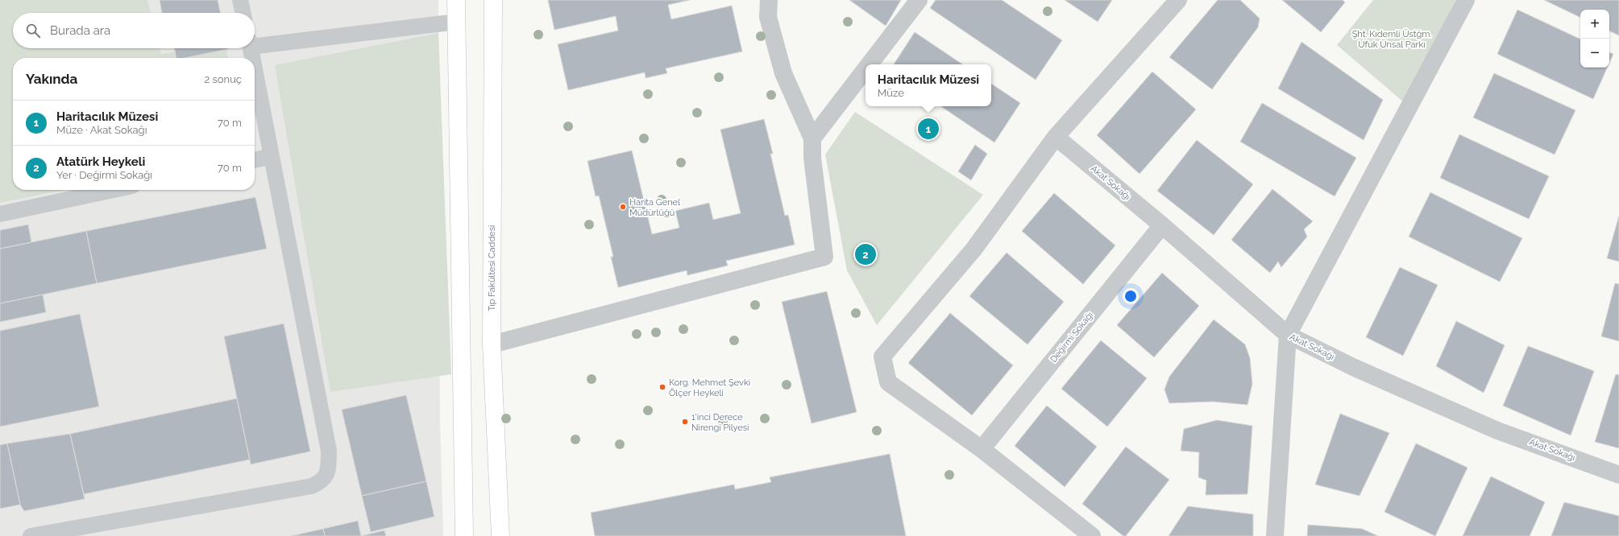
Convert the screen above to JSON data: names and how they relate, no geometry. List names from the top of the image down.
{
  "streets": {
    "main road": ["Tıp Fakültesi Caddesi"],
    "street": ["Akat Sokağı", "Değirmi Sokağı"]
  },
  "crossings": [
    ["Akat Sokağı", "Değirmi Sokağı"]
  ],
  "parks": ["Şht. Kıdemli Üstğm. Ufuk Ünsal Parkı"],
  "places": ["Harita Genel Müdürlüğü", "Korg. Mehmet Şevki Ölçer Heykeli", "1'inci Derece Nirengi Pilyesi"],
  "page": {
    "map_buttons": ["+", "−"],
    "search": "Burada ara",
    "heading": ["Yakında", "2 sonuç"],
    "popup": ["Haritacılık Müzesi", "Müze"],
    "list": [
      {
        "mark": "1",
        "name": "Haritacılık Müzesi",
        "note": "Müze · Akat Sokağı",
        "value": "70 m"
      },
      {
        "mark": "2",
        "name": "Atatürk Heykeli",
        "note": "Yer · Değirmi Sokağı",
        "value": "70 m"
      }
    ],
    "pins": ["1", "2"]
  }
}
